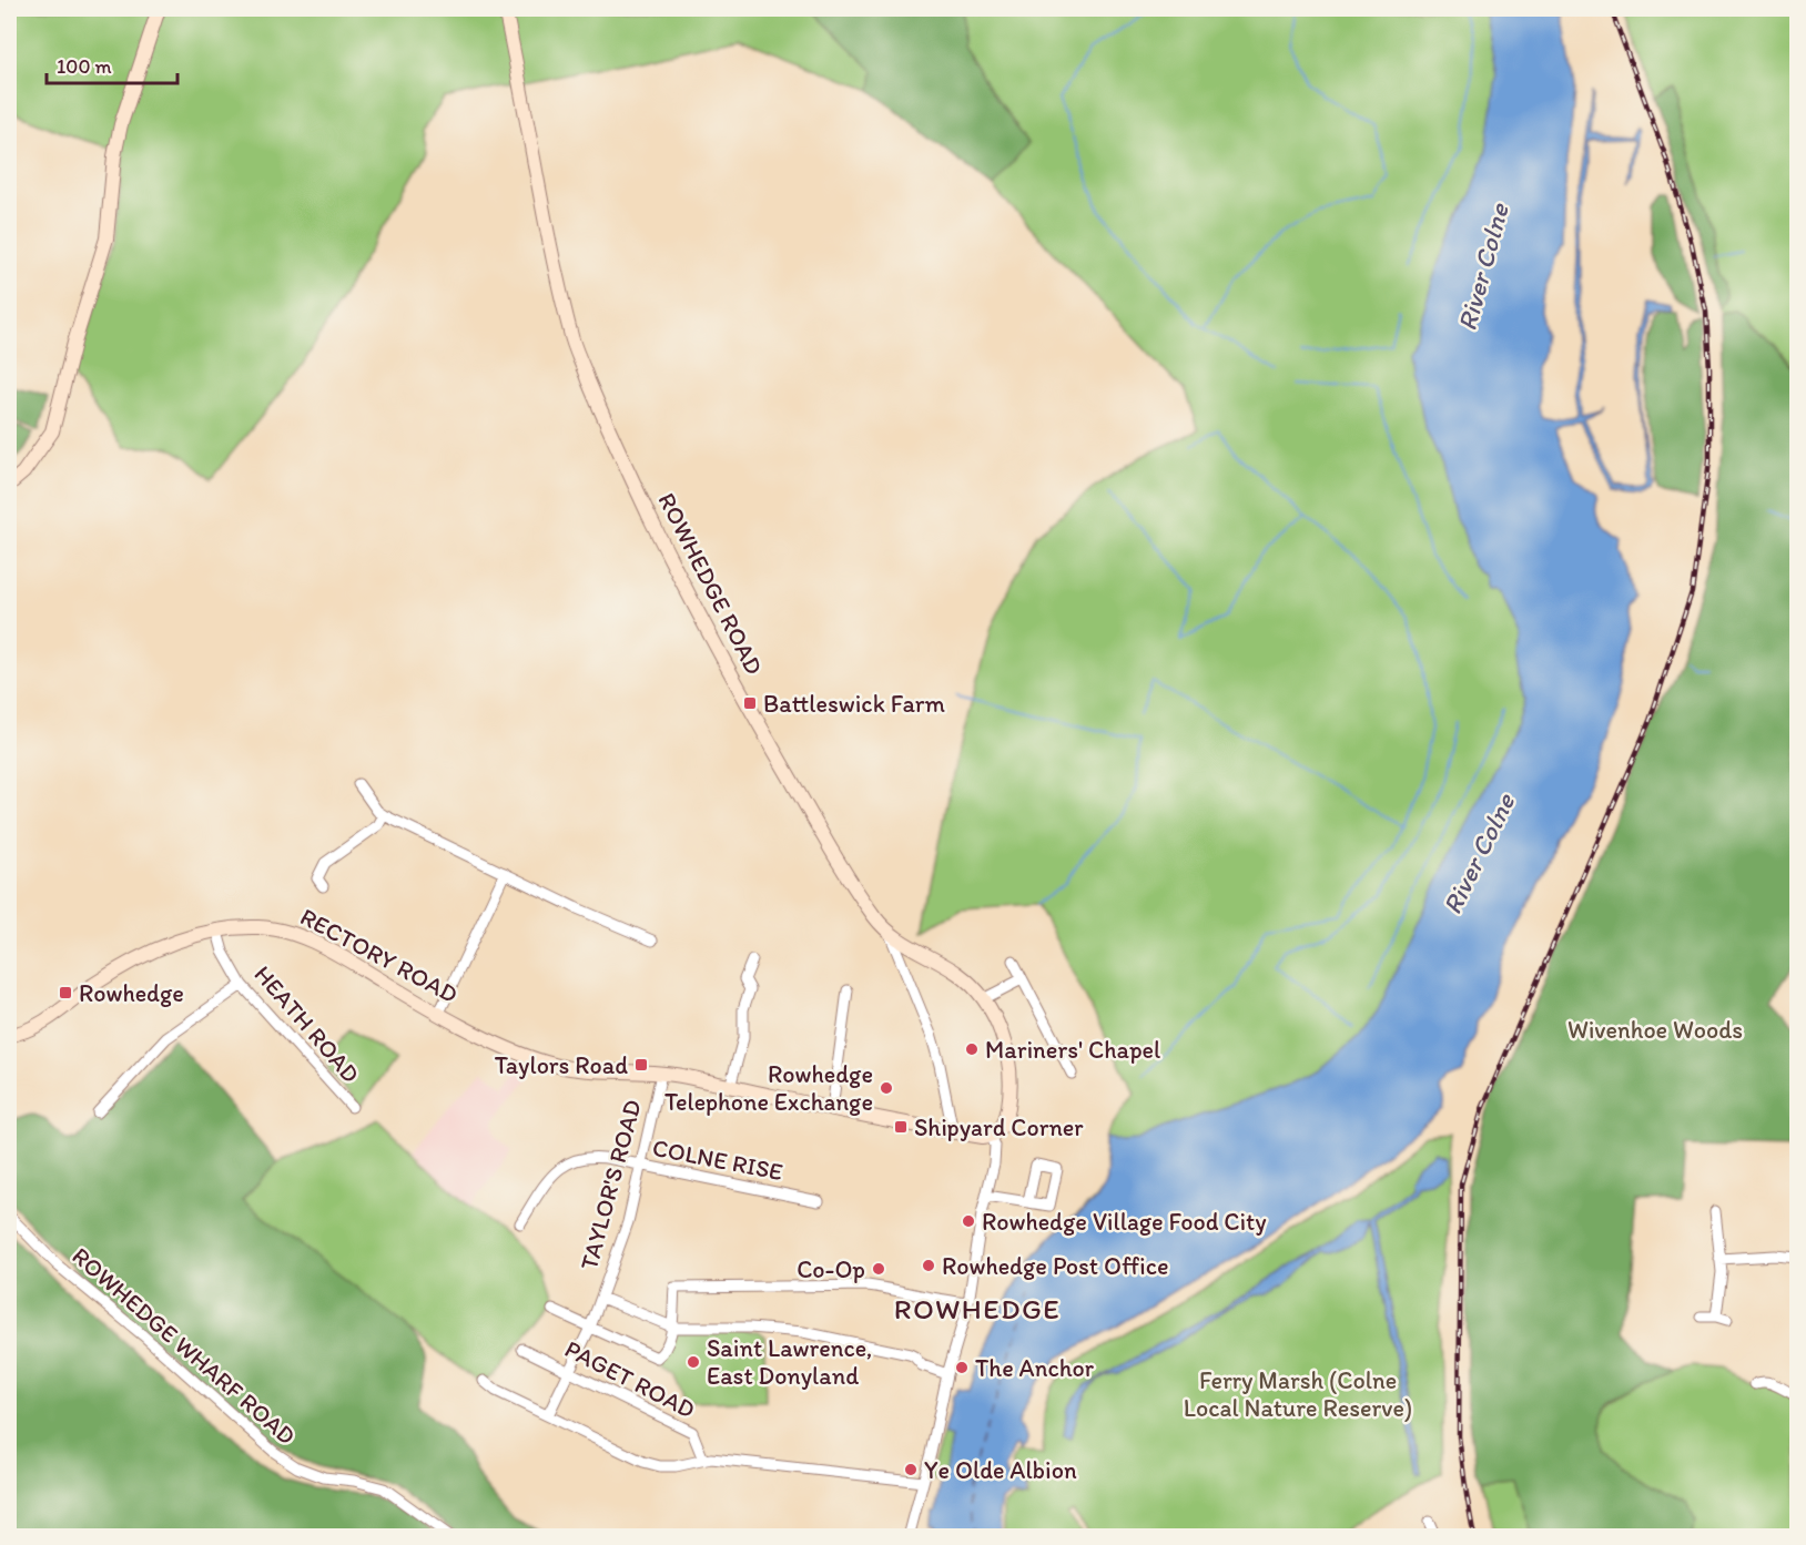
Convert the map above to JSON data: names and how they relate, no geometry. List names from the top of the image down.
{
  "streets": {
    "street": [
      "ROWHEDGE ROAD",
      "RECTORY ROAD",
      "HEATH ROAD",
      "COLNE RISE",
      "TAYLOR'S ROAD",
      "ROWHEDGE WHARF ROAD",
      "PAGET ROAD"
    ]
  },
  "crossings": [
    ["ROWHEDGE ROAD", "RECTORY ROAD"],
    ["RECTORY ROAD", "HEATH ROAD"],
    ["RECTORY ROAD", "TAYLOR'S ROAD"],
    ["COLNE RISE", "TAYLOR'S ROAD"],
    ["TAYLOR'S ROAD", "PAGET ROAD"]
  ],
  "districts": ["ROWHEDGE"],
  "water": ["River Colne"],
  "parks": ["Wivenhoe Woods", "Ferry Marsh (Colne Local Nature Reserve)"],
  "places": {
    "transit": [
      "Battleswick Farm",
      "Rowhedge",
      "Taylors Road",
      "Shipyard Corner"
    ],
    "other": [
      "Mariners' Chapel",
      "Rowhedge Telephone Exchange",
      "Rowhedge Village Food City",
      "Rowhedge Post Office",
      "Co-Op",
      "Saint Lawrence, East Donyland",
      "The Anchor",
      "Ye Olde Albion"
    ]
  },
  "scale_bar": "100 m"
}
